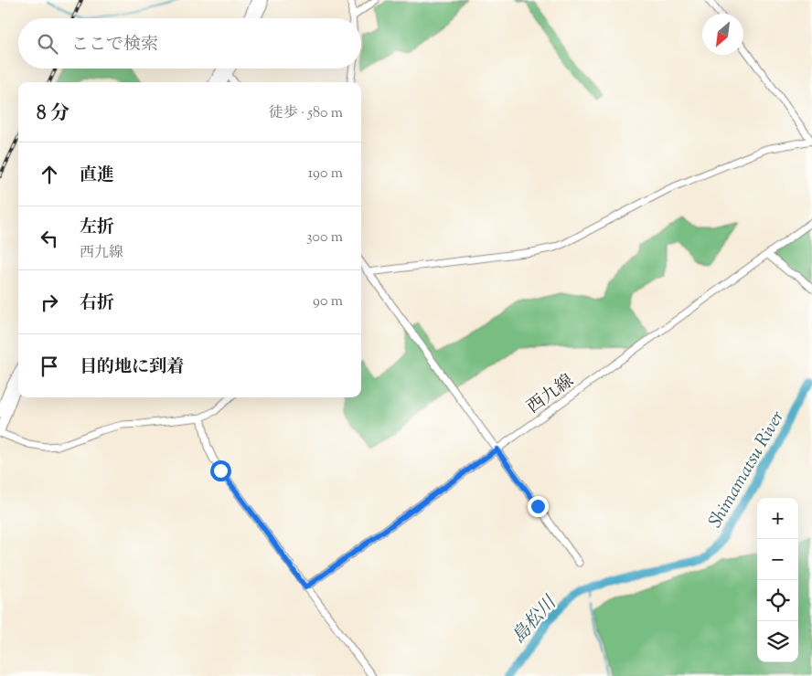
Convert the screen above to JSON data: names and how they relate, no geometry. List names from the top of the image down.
{
  "streets": {
    "street": ["西九線"]
  },
  "water": ["Shimamatsu River", "島松川"],
  "north": "bottom left",
  "page": {
    "search": "ここで検索",
    "heading": ["8 分", "徒歩 · 580 m"],
    "list": [
      ["直進", "190 m"],
      ["左折", "西九線", "300 m"],
      ["右折", "90 m"],
      "目的地に到着"
    ],
    "map_buttons": ["+", "−"]
  }
}
